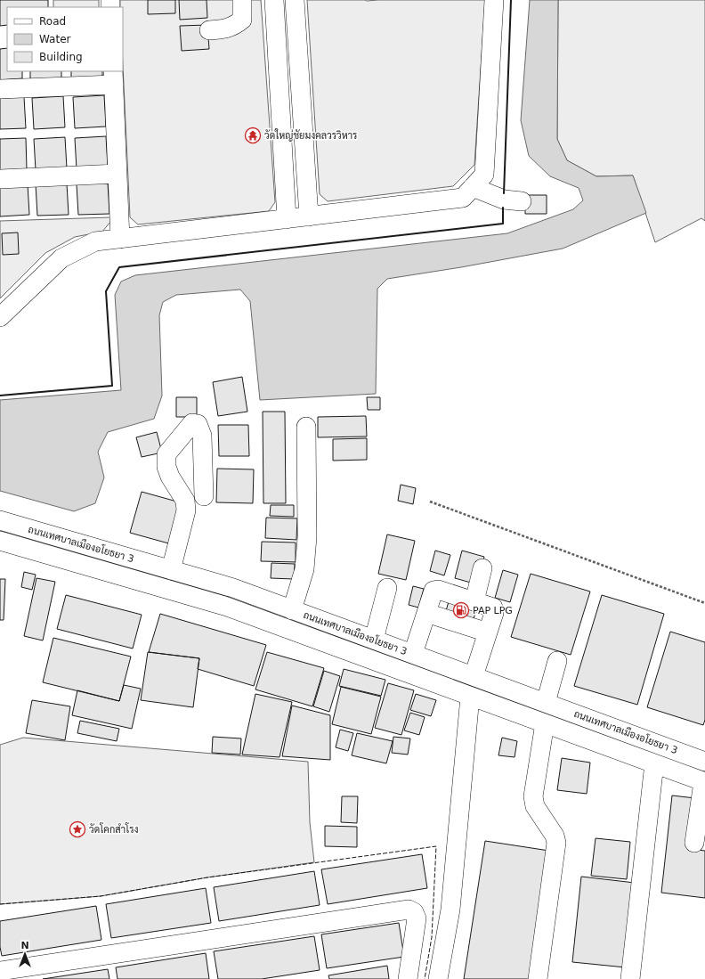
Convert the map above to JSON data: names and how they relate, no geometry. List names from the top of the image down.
{
  "streets": {
    "street": ["ถนนเทศบาลเมืองอโยธยา 3"]
  },
  "places": {
    "temple": ["วัดใหญ่ชัยมงคลวรวิหาร"],
    "fuel station": ["PAP LPG"],
    "place": ["วัดโคกสำโรง"]
  },
  "legend": ["Road", "Water", "Building"],
  "north": "top"
}
